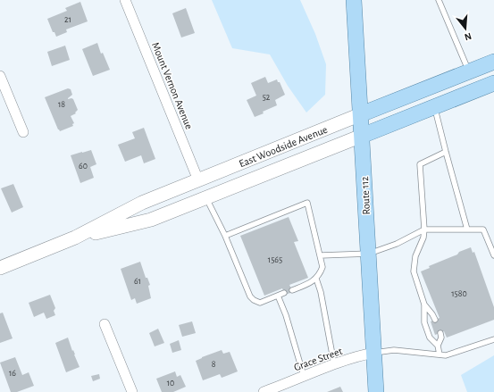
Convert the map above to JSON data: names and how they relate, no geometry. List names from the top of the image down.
{
  "streets": {
    "main road": ["East Woodside Avenue", "Route 112"],
    "street": ["Mount Vernon Avenue", "Grace Street"]
  },
  "crossings": [
    ["Mount Vernon Avenue", "East Woodside Avenue"],
    ["East Woodside Avenue", "Route 112"],
    ["Route 112", "Grace Street"]
  ],
  "house_numbers": [
    "21",
    "52",
    "18",
    "60",
    "1565",
    "61",
    "1580",
    "8",
    "16",
    "10"
  ],
  "north": "bottom"
}
